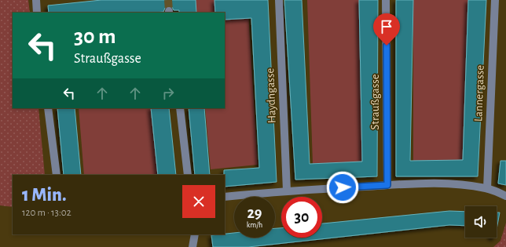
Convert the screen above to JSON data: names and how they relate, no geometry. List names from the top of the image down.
{
  "streets": {
    "street": ["Lannergasse", "Haydngasse", "Straußgasse"]
  },
  "page": {
    "turn": ["30 m", "Straußgasse"],
    "heading": ["1 Min.", "120 m · 13:02"],
    "speed": "29 km/h",
    "limit": "30"
  }
}
